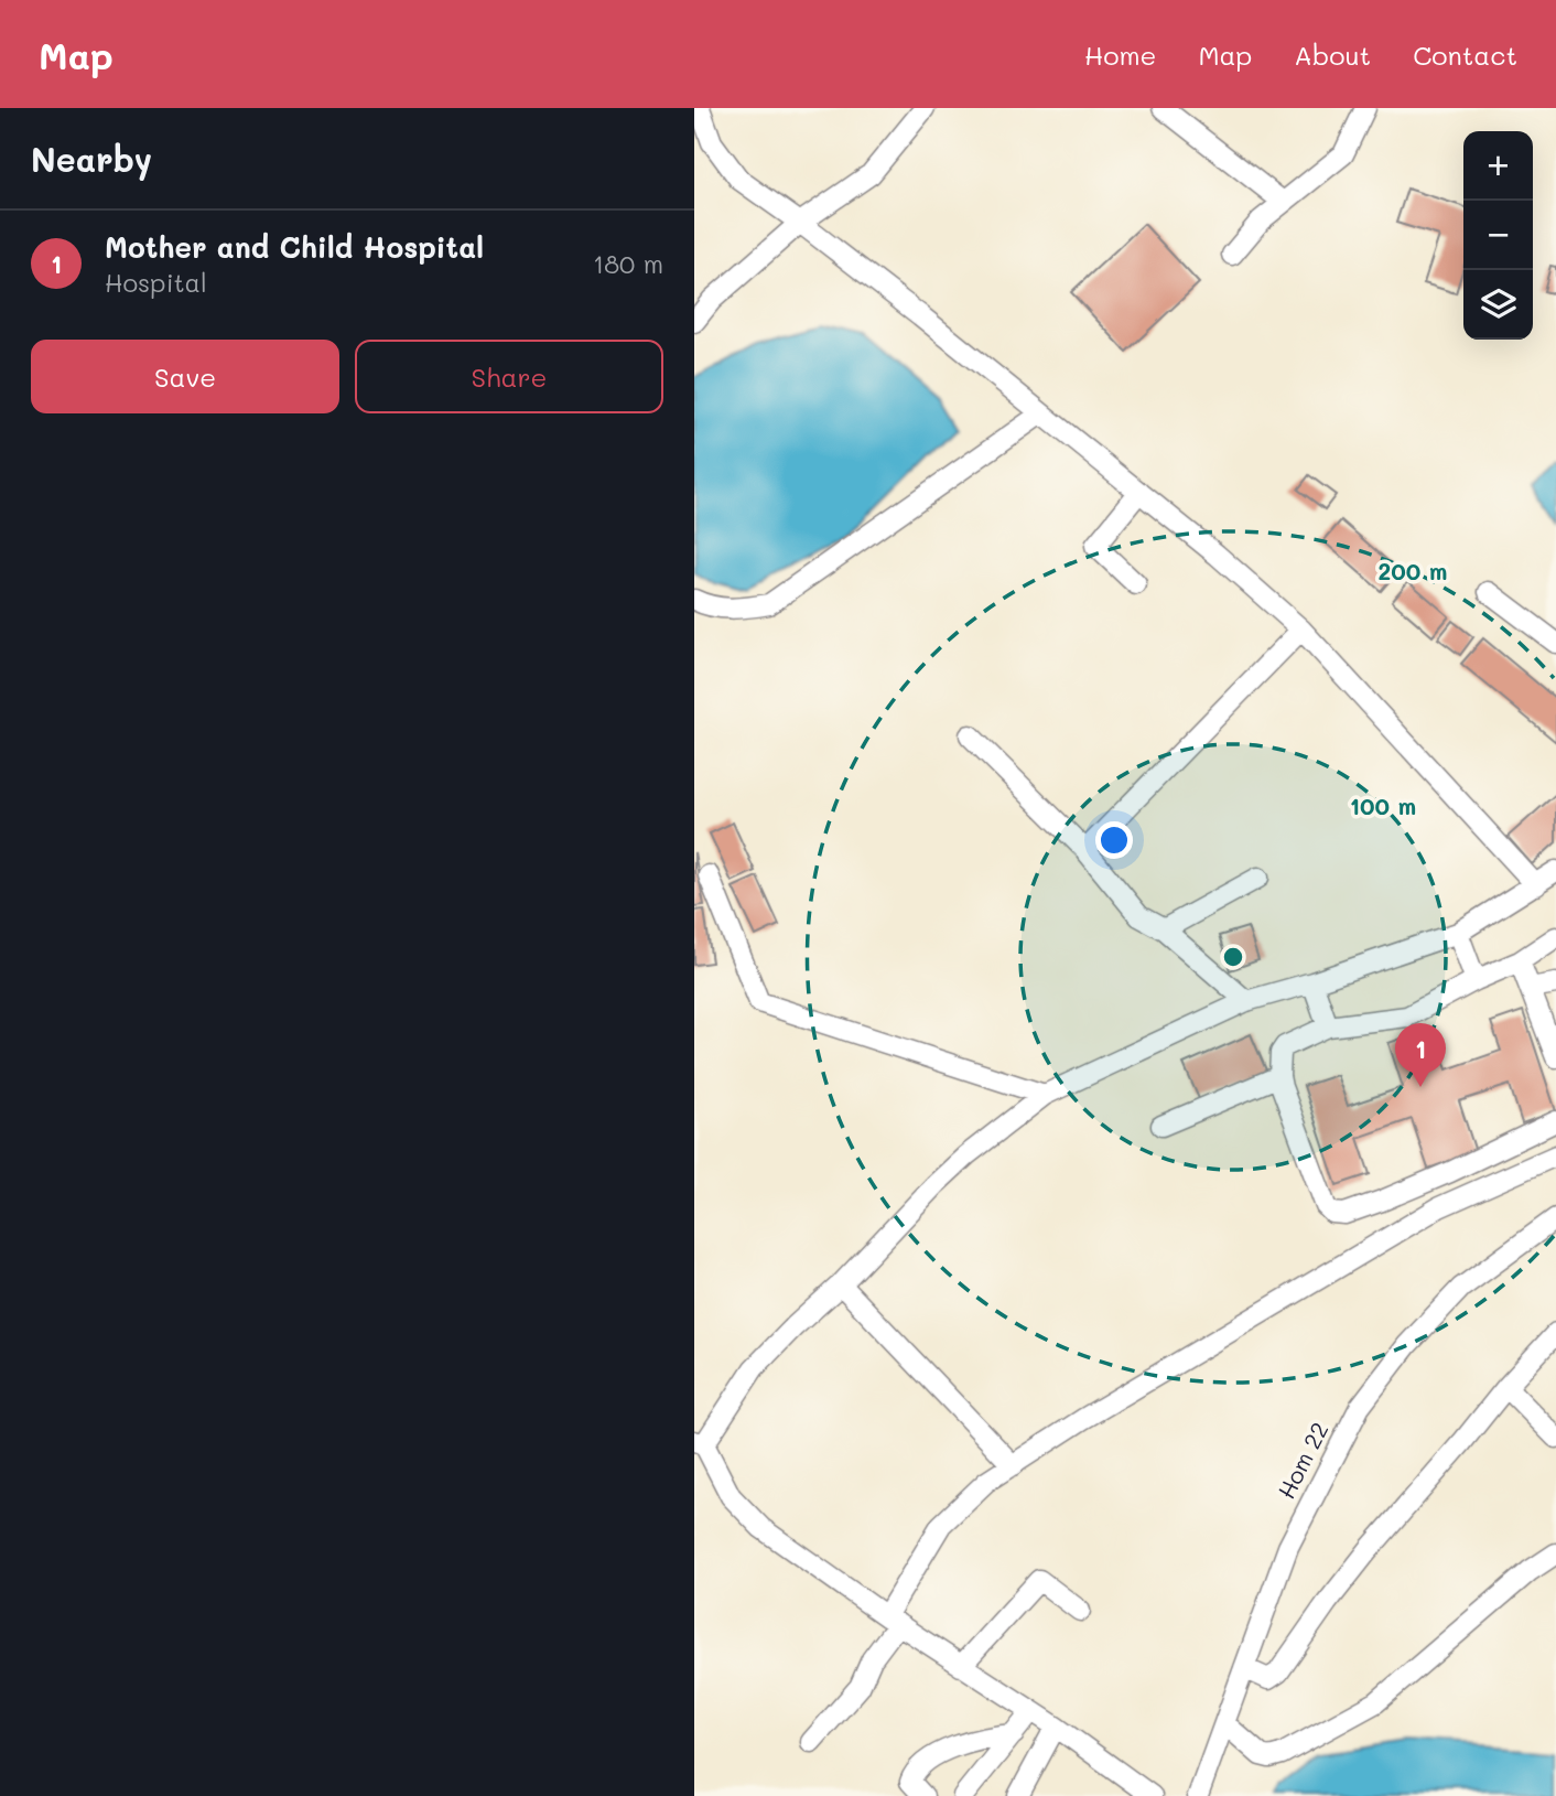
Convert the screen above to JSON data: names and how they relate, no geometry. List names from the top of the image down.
{
  "streets": {
    "street": ["Hom 22"]
  },
  "page": {
    "header": "Map",
    "nav": [
      "Home",
      "Map",
      "About",
      "Contact"
    ],
    "heading": "Nearby",
    "map_buttons": ["+", "−"],
    "list": [
      {
        "mark": "1",
        "name": "Mother and Child Hospital",
        "note": "Hospital",
        "value": "180 m"
      }
    ],
    "buttons": ["Save", "Share"],
    "pins": "1"
  },
  "rings": ["200 m", "100 m"]
}
